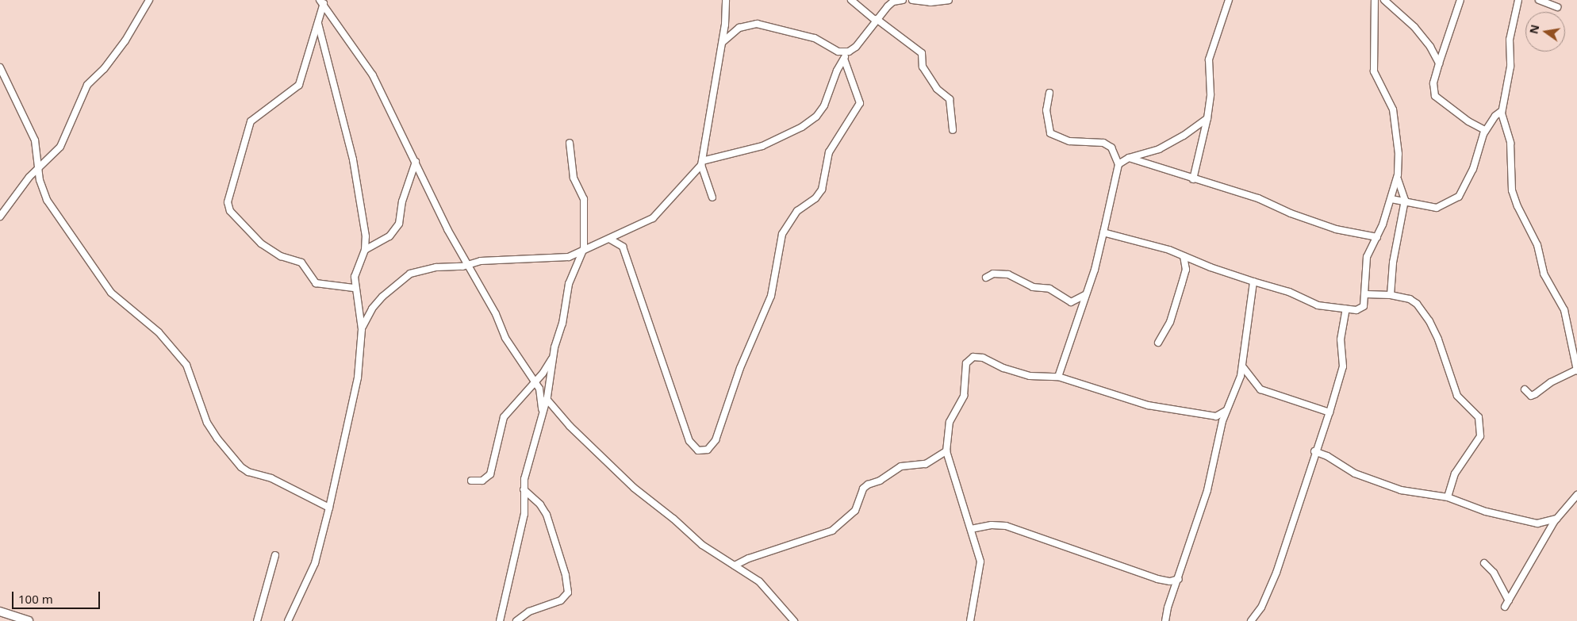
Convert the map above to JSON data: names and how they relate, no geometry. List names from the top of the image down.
{
  "scale_bar": "100 m",
  "north": "left"
}
